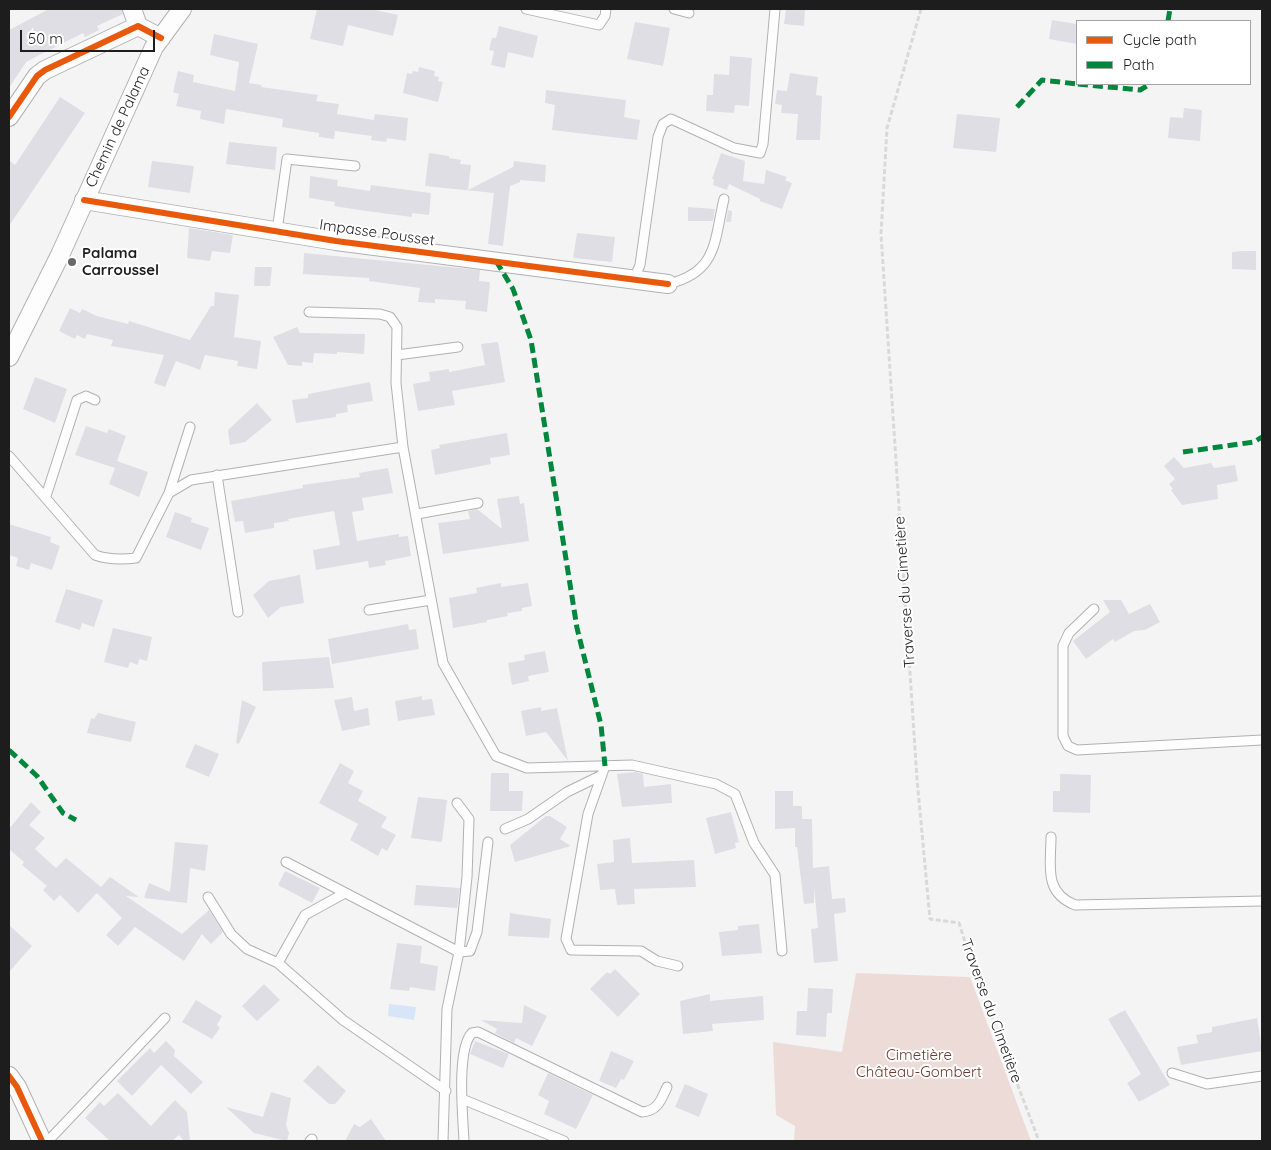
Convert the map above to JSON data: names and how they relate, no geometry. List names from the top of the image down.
{
  "streets": {
    "street": ["Chemin de Palama", "Impasse Pousset"],
    "path": ["Traverse du Cimetière"]
  },
  "crossings": [
    ["Chemin de Palama", "Impasse Pousset"]
  ],
  "parks": ["Cimetière Château-Gombert"],
  "places": ["Palama Carroussel"],
  "legend": ["Cycle path", "Path"],
  "scale_bar": "50 m"
}
